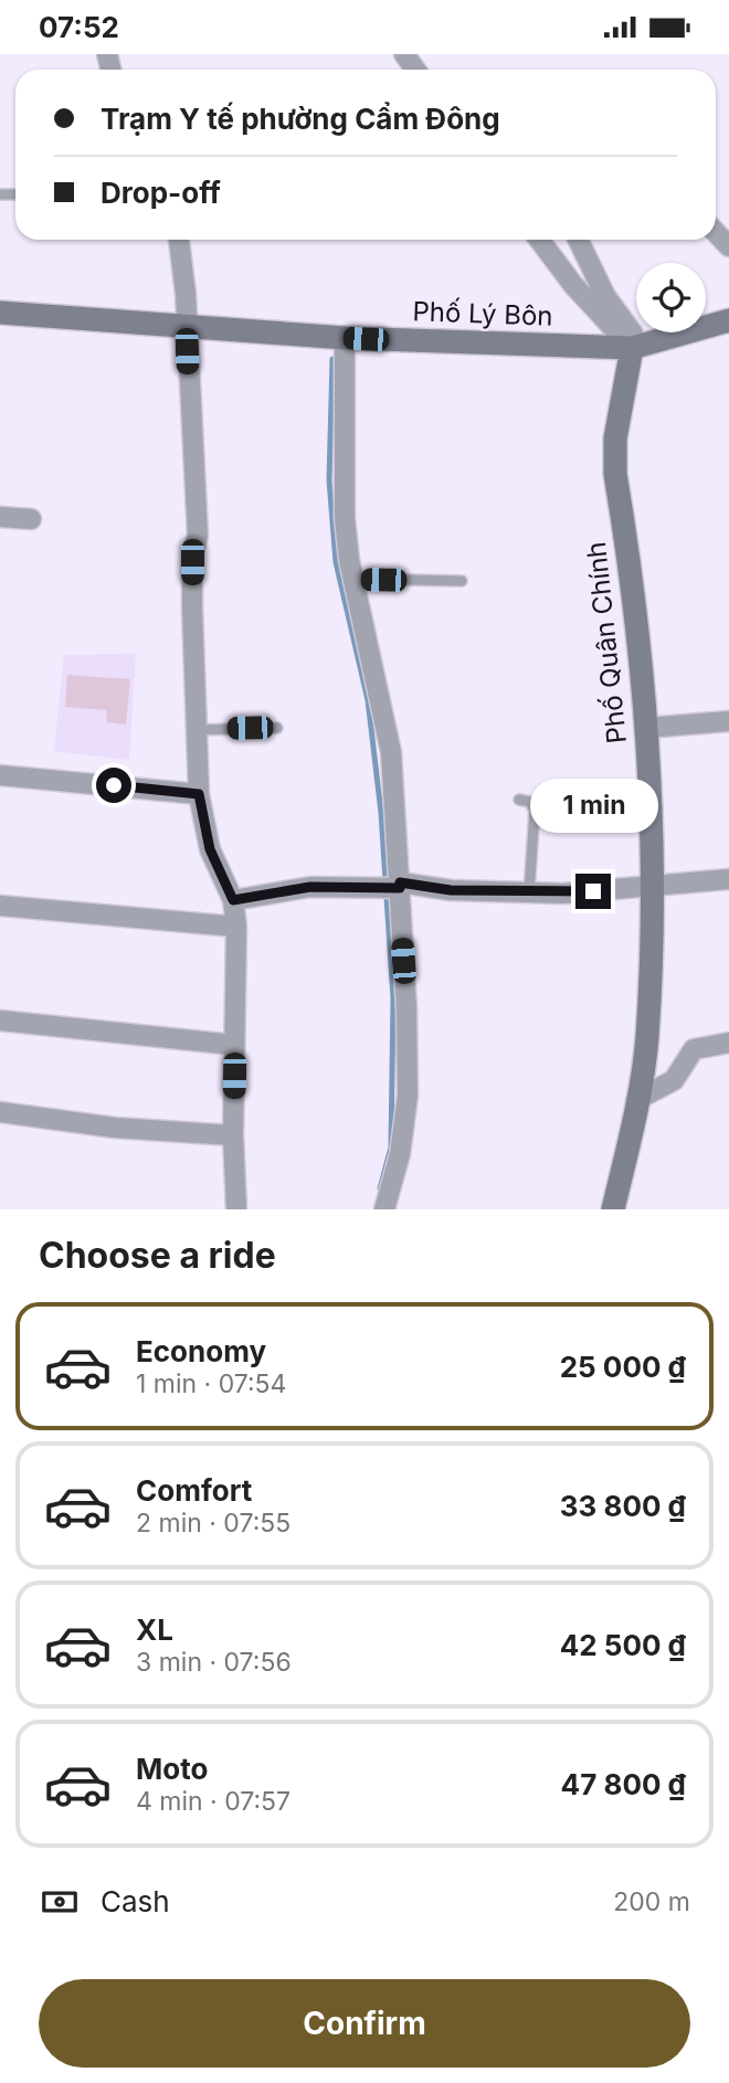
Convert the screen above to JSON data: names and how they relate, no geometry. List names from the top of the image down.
{
  "streets": {
    "street": ["Phố Lý Bôn", "Phố Quân Chính"]
  },
  "crossings": [
    ["Phố Lý Bôn", "Phố Quân Chính"]
  ],
  "page": {
    "status": "07:52",
    "banner": ["Trạm Y tế phường Cẩm Đông", "Drop-off"],
    "bubble": "1 min",
    "heading": "Choose a ride",
    "list": [
      {
        "name": "Economy",
        "note": "1 min · 07:54",
        "value": "25 000 ₫"
      },
      {
        "name": "Comfort",
        "note": "2 min · 07:55",
        "value": "33 800 ₫"
      },
      {
        "name": "XL",
        "note": "3 min · 07:56",
        "value": "42 500 ₫"
      },
      {
        "name": "Moto",
        "note": "4 min · 07:57",
        "value": "47 800 ₫"
      }
    ],
    "pay": ["Cash", "200 m"],
    "buttons": "Confirm"
  }
}
